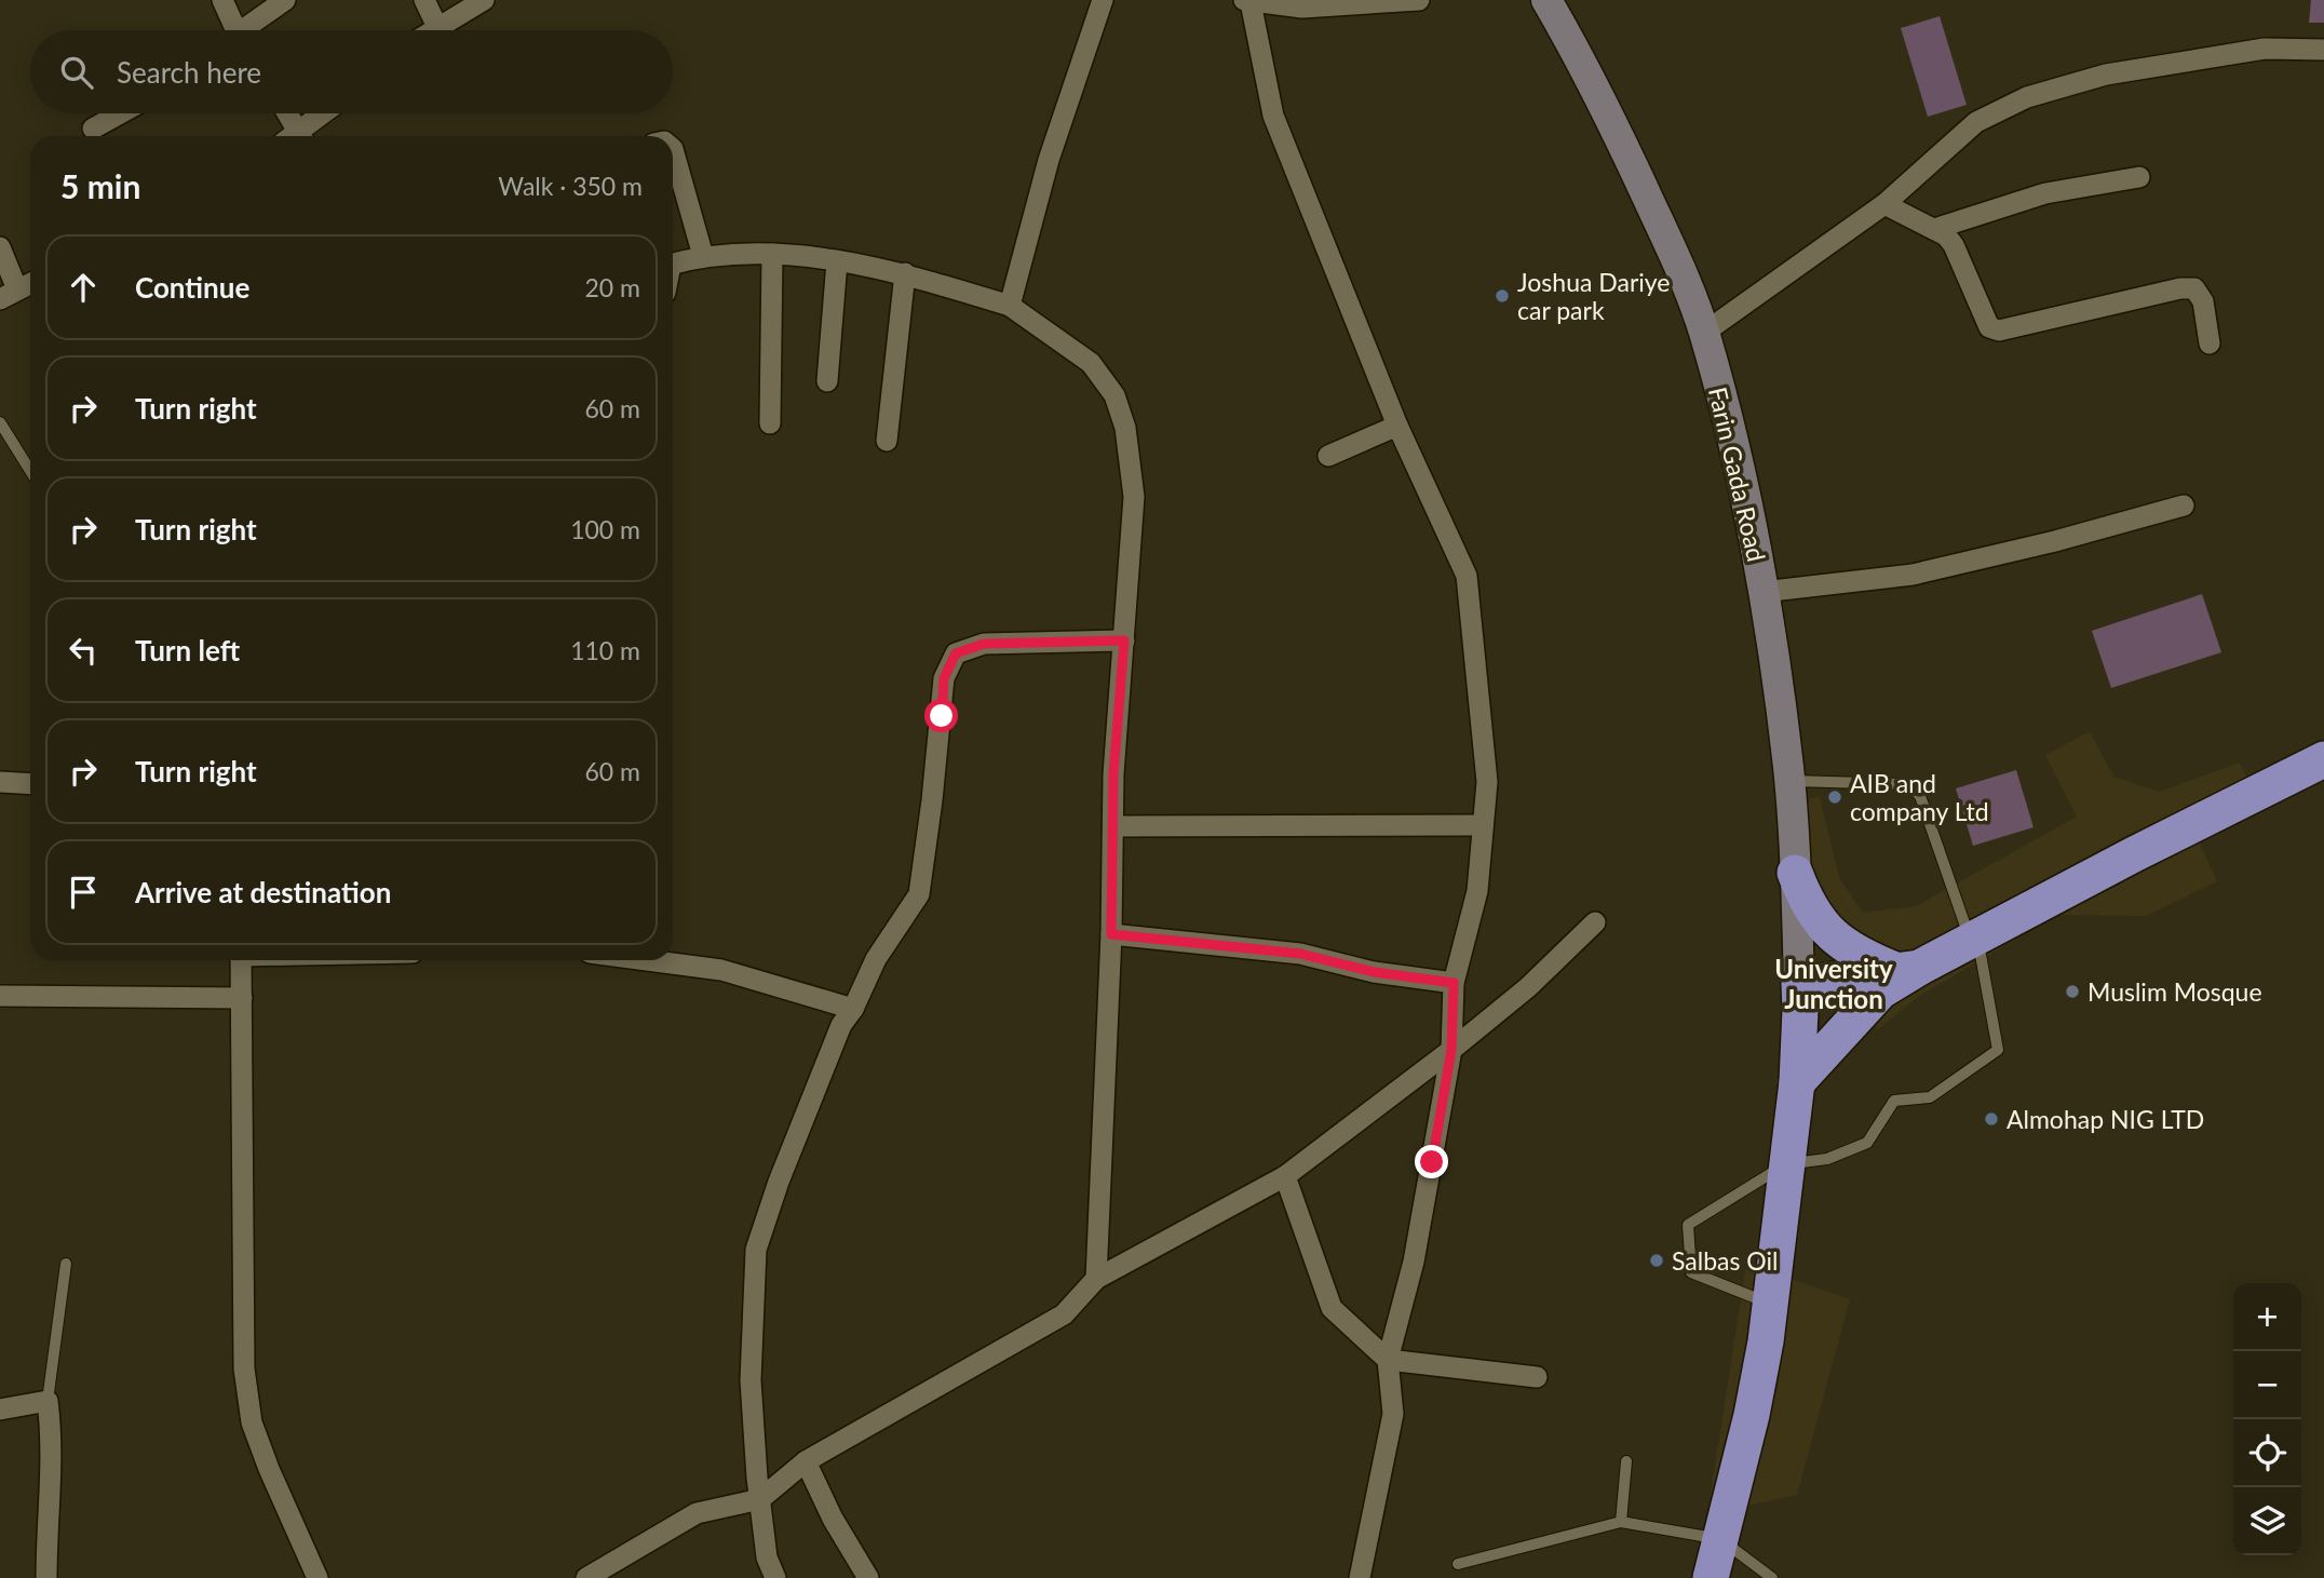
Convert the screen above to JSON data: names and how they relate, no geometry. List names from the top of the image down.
{
  "streets": {
    "main road": ["Farin Gada Road"]
  },
  "districts": ["University Junction"],
  "places": [
    "Joshua Dariye car park",
    "AIB and company Ltd",
    "Muslim Mosque",
    "Almohap NIG LTD",
    "Salbas Oil"
  ],
  "page": {
    "search": "Search here",
    "heading": ["5 min", "Walk · 350 m"],
    "list": [
      ["Continue", "20 m"],
      ["Turn right", "60 m"],
      ["Turn right", "100 m"],
      ["Turn left", "110 m"],
      ["Turn right", "60 m"],
      "Arrive at destination"
    ],
    "map_buttons": ["+", "−"]
  }
}
